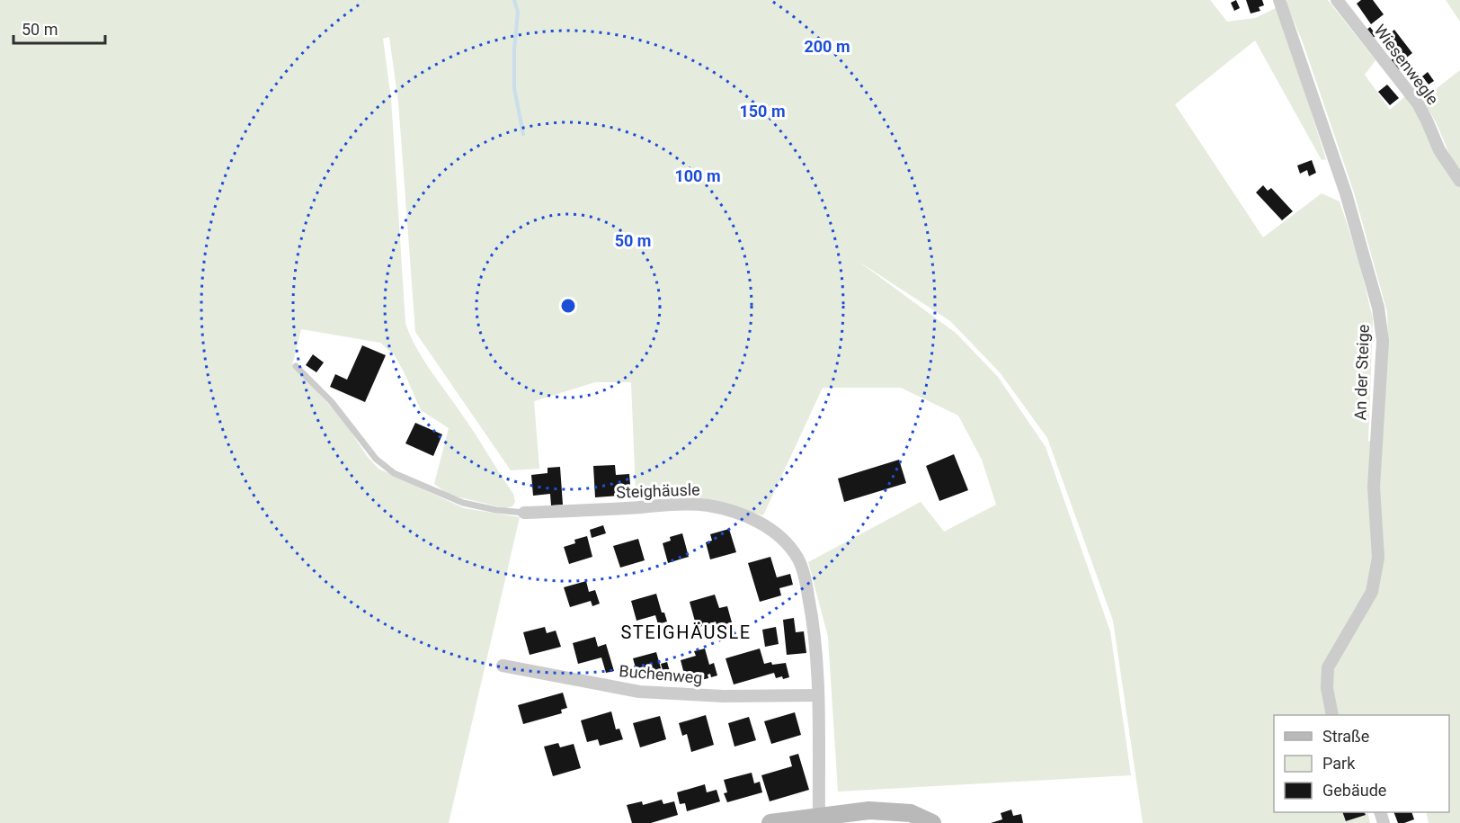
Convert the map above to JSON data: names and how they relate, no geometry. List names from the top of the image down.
{
  "streets": {
    "street": [
      "Wiesenwegle",
      "An der Steige",
      "Steighäusle",
      "Buchenweg"
    ]
  },
  "crossings": [
    ["Steighäusle", "Buchenweg"]
  ],
  "districts": ["STEIGHÄUSLE"],
  "legend": ["Straße", "Park", "Gebäude"],
  "scale_bar": "50 m",
  "rings": [
    "200 m",
    "150 m",
    "100 m",
    "50 m"
  ]
}
